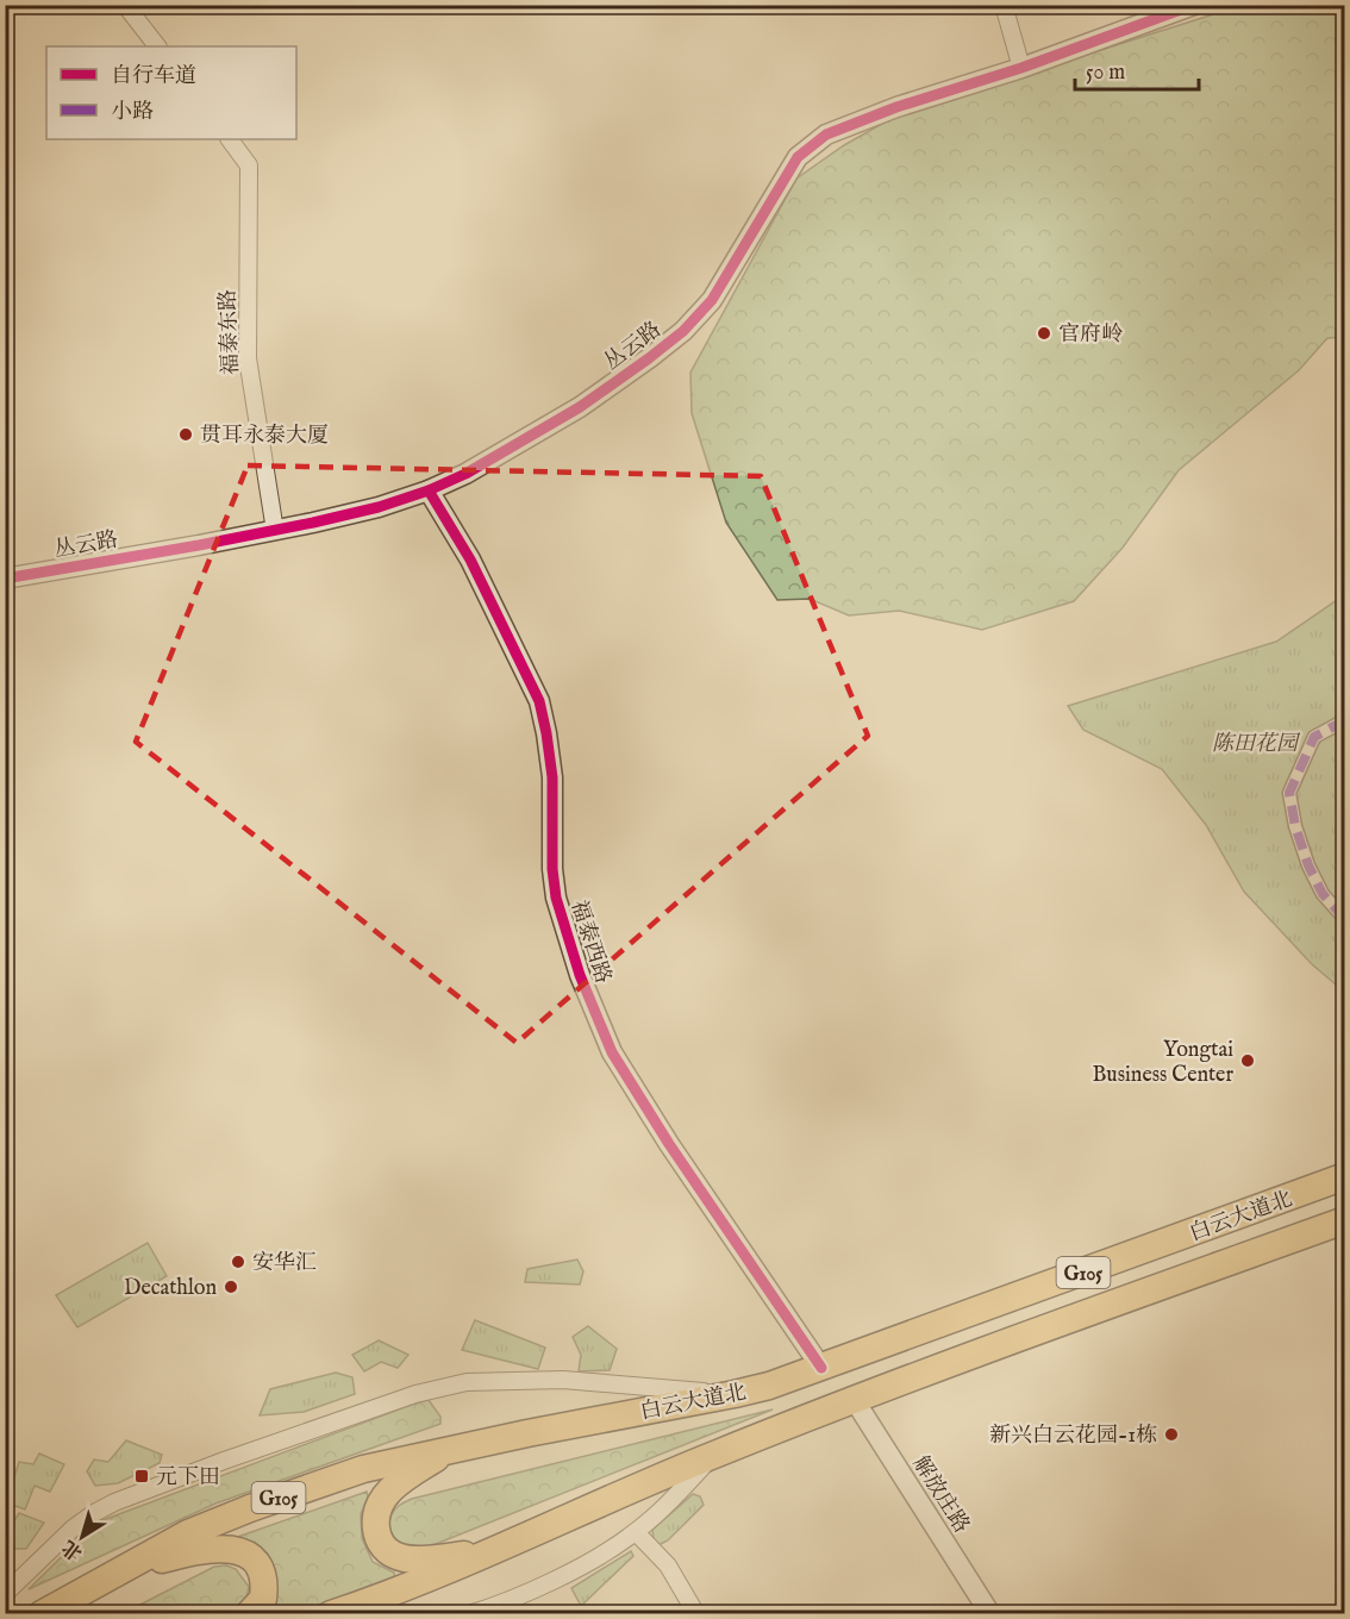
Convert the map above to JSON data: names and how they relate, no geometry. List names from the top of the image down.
{
  "streets": {
    "highway": ["白云大道北", "G105"],
    "street": [
      "福泰东路",
      "丛云路",
      "福泰西路",
      "解放庄路"
    ]
  },
  "crossings": [
    ["福泰东路", "丛云路"],
    ["丛云路", "福泰西路"],
    ["福泰西路", "白云大道北"],
    ["白云大道北", "解放庄路"]
  ],
  "parks": ["陈田花园"],
  "places": {
    "other": [
      "官府岭",
      "贯耳永泰大厦",
      "Yongtai Business Center",
      "安华汇",
      "Decathlon",
      "新兴白云花园-1栋"
    ],
    "transit": ["元下田"]
  },
  "legend": ["自行车道", "小路"],
  "scale_bar": "50 m",
  "north": "bottom left"
}
